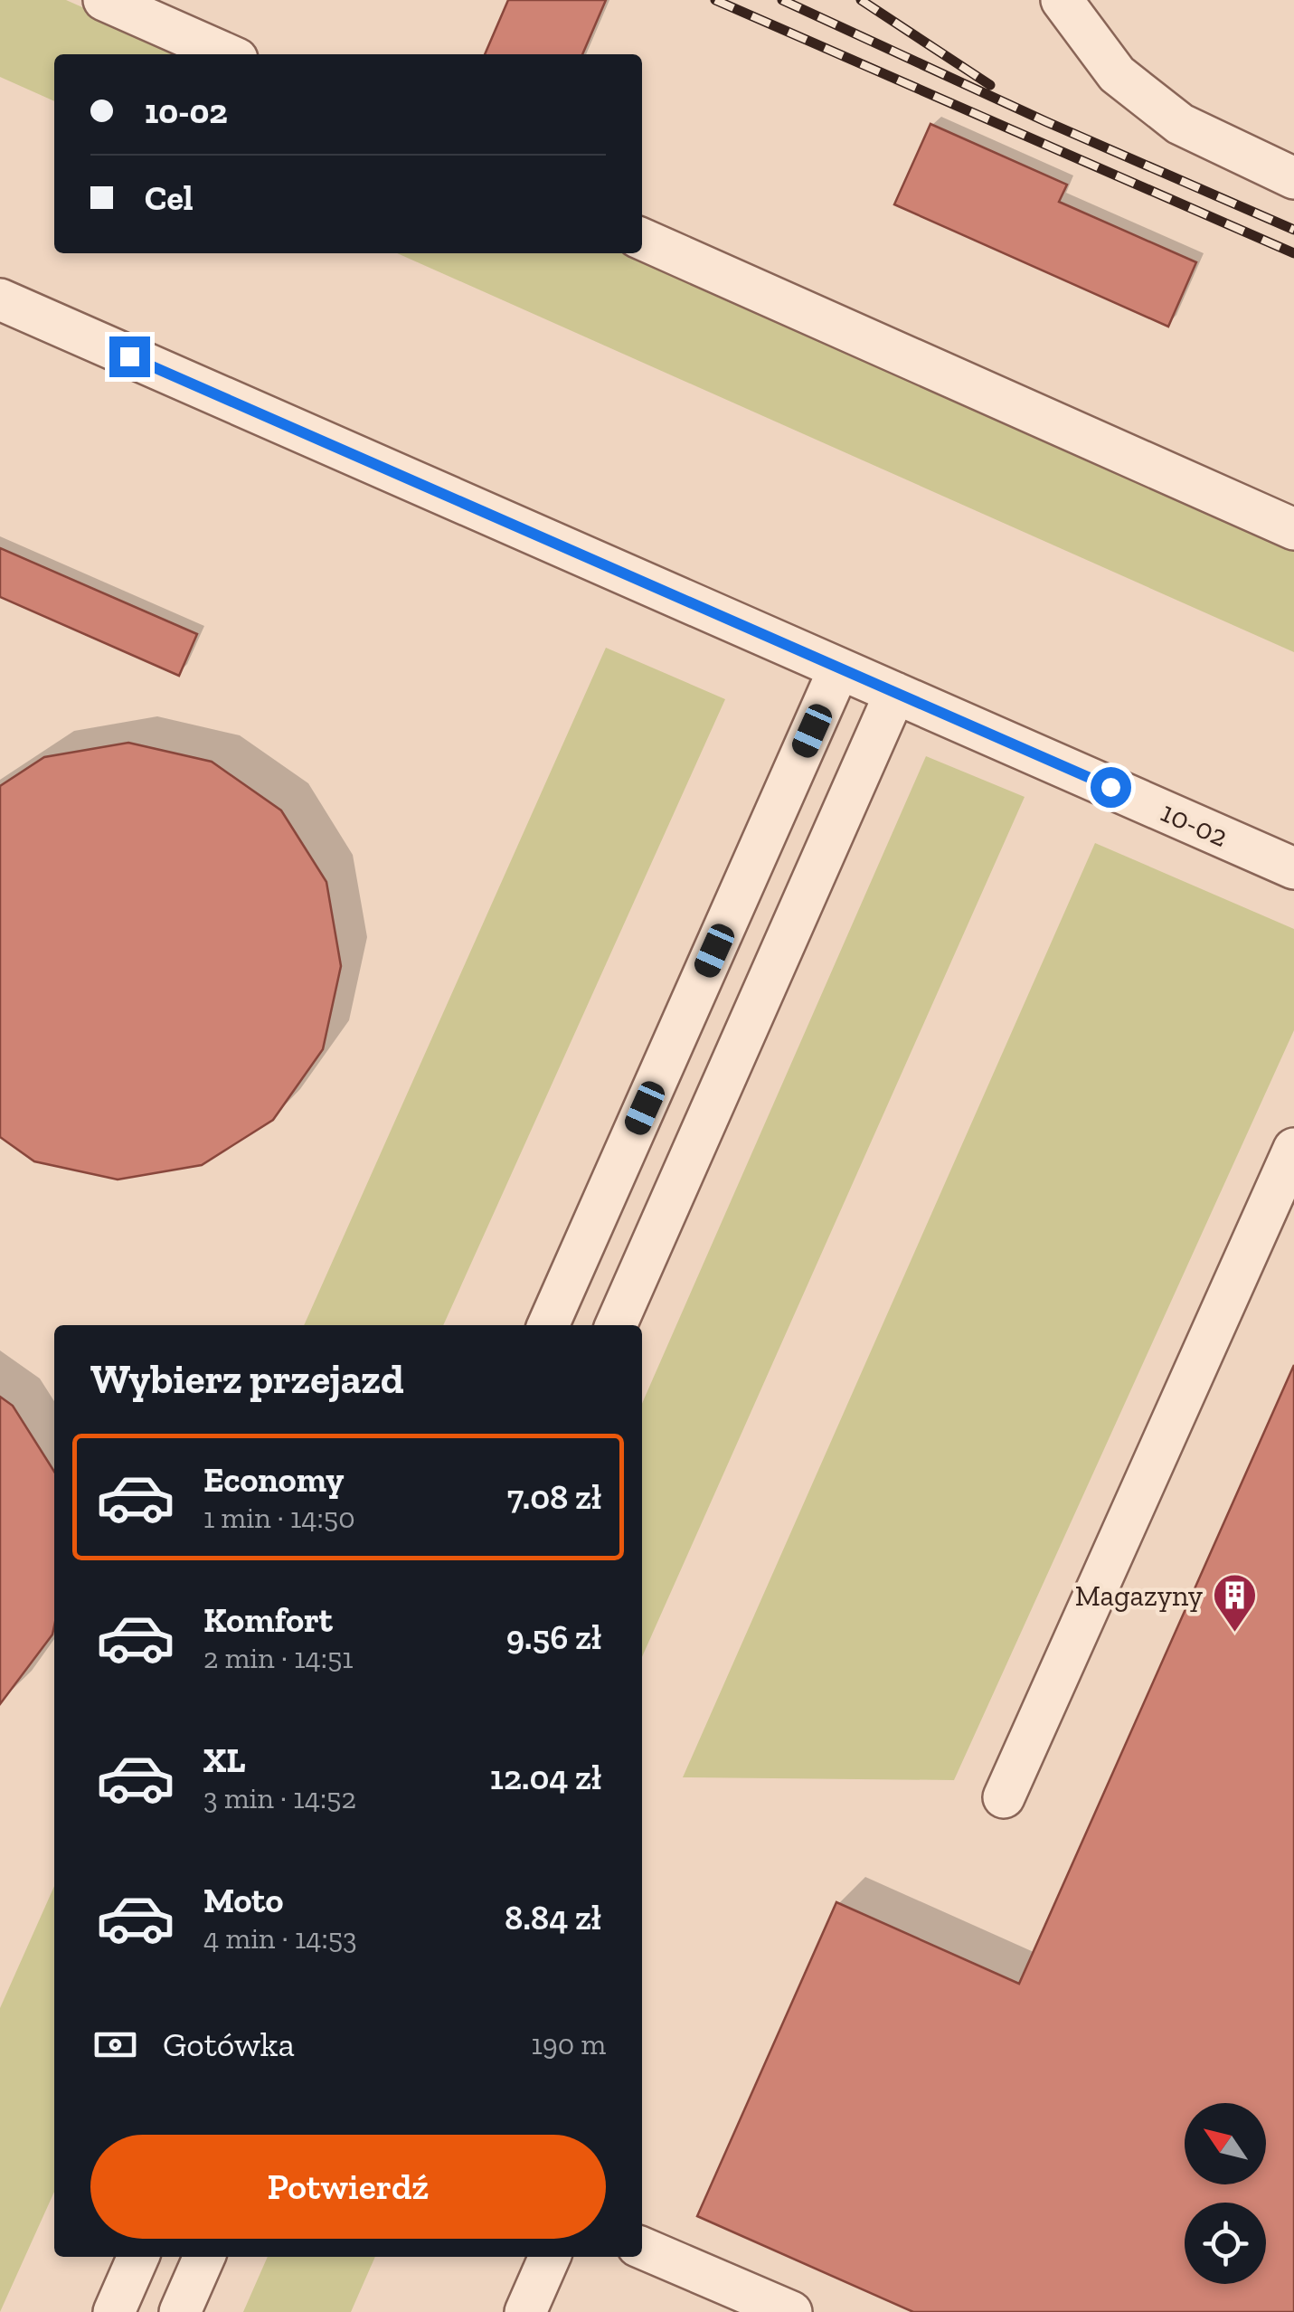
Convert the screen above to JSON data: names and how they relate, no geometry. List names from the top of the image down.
{
  "streets": {
    "lane": ["10-02"]
  },
  "places": {
    "building": ["Magazyny"]
  },
  "north": "top left",
  "page": {
    "banner": ["10-02", "Cel"],
    "heading": "Wybierz przejazd",
    "list": [
      {
        "name": "Economy",
        "note": "1 min · 14:50",
        "value": "7.08 zł"
      },
      {
        "name": "Komfort",
        "note": "2 min · 14:51",
        "value": "9.56 zł"
      },
      {
        "name": "XL",
        "note": "3 min · 14:52",
        "value": "12.04 zł"
      },
      {
        "name": "Moto",
        "note": "4 min · 14:53",
        "value": "8.84 zł"
      }
    ],
    "pay": ["Gotówka", "190 m"],
    "buttons": "Potwierdź"
  }
}
